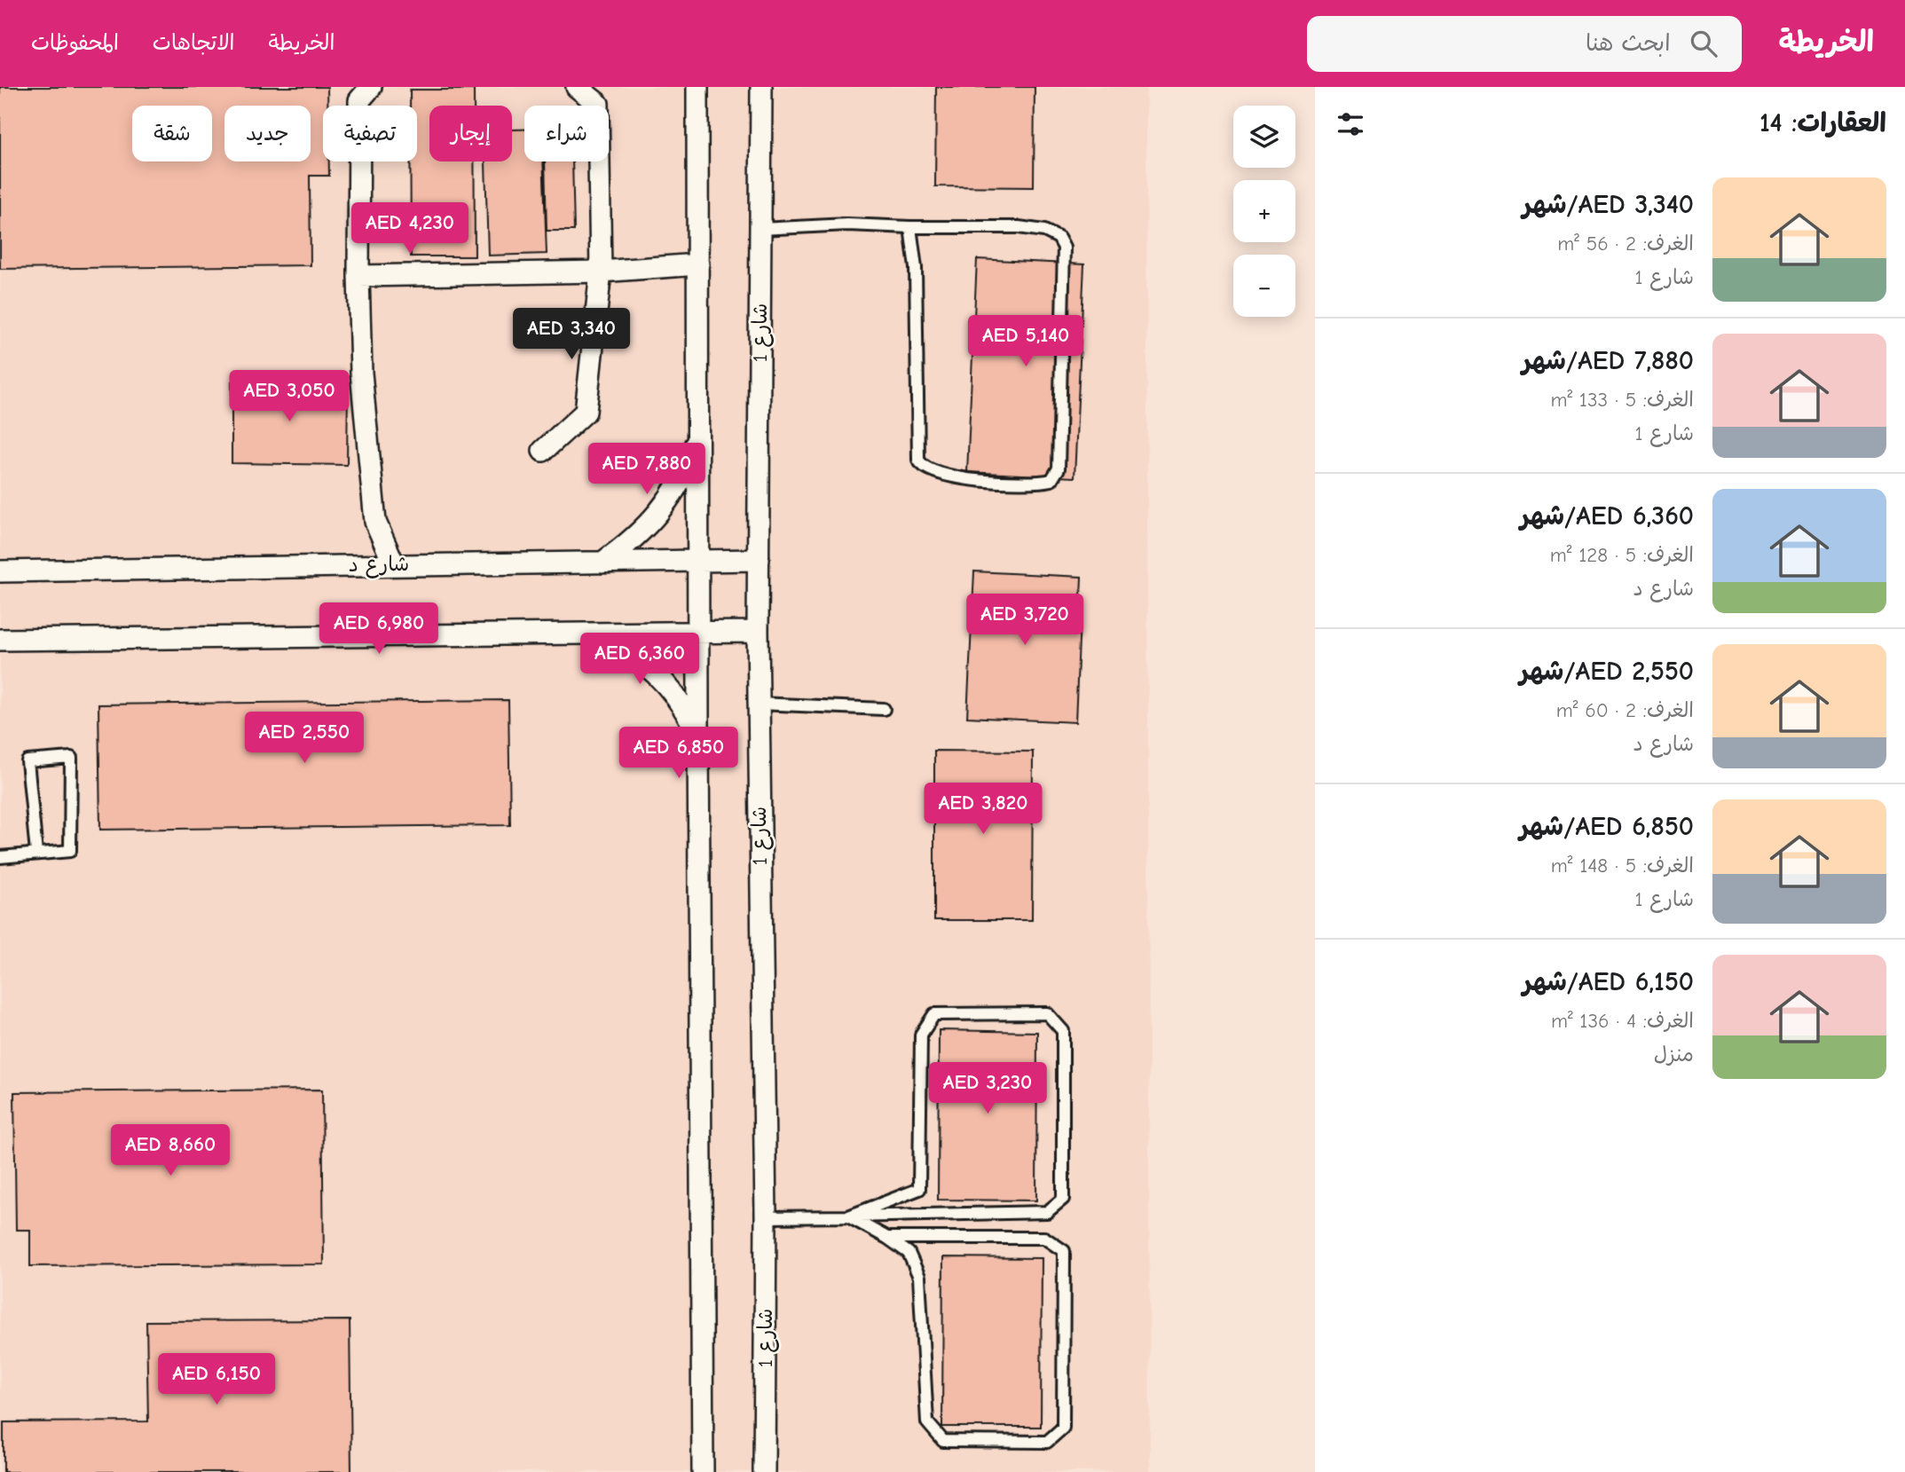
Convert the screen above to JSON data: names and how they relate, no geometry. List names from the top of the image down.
{
  "streets": {
    "street": ["شارع 1", "شارع د"]
  },
  "crossings": [
    ["شارع 1", "شارع د"]
  ],
  "page": {
    "header": "الخريطة",
    "search": "ابحث هنا",
    "nav": ["الخريطة", "الاتجاهات", "المحفوظات"],
    "heading": "العقارات: 14",
    "map_buttons": ["+", "−"],
    "chip": [
      "شراء",
      "إيجار",
      "تصفية",
      "جديد",
      "شقة"
    ],
    "list": [
      {
        "name": "AED 3,340/شهر",
        "note": "الغرف: 2 · 56 m² · شارع 1"
      },
      {
        "name": "AED 7,880/شهر",
        "note": "الغرف: 5 · 133 m² · شارع 1"
      },
      {
        "name": "AED 6,360/شهر",
        "note": "الغرف: 5 · 128 m² · شارع د"
      },
      {
        "name": "AED 2,550/شهر",
        "note": "الغرف: 2 · 60 m² · شارع د"
      },
      {
        "name": "AED 6,850/شهر",
        "note": "الغرف: 5 · 148 m² · شارع 1"
      },
      {
        "name": "AED 6,150/شهر",
        "note": "الغرف: 4 · 136 m² · منزل"
      }
    ],
    "price": [
      "AED 4,230",
      "AED 3,340",
      "AED 5,140",
      "AED 3,050",
      "AED 7,880",
      "AED 3,720",
      "AED 6,980",
      "AED 6,360",
      "AED 2,550",
      "AED 6,850",
      "AED 3,820",
      "AED 3,230",
      "AED 8,660",
      "AED 6,150"
    ]
  }
}
